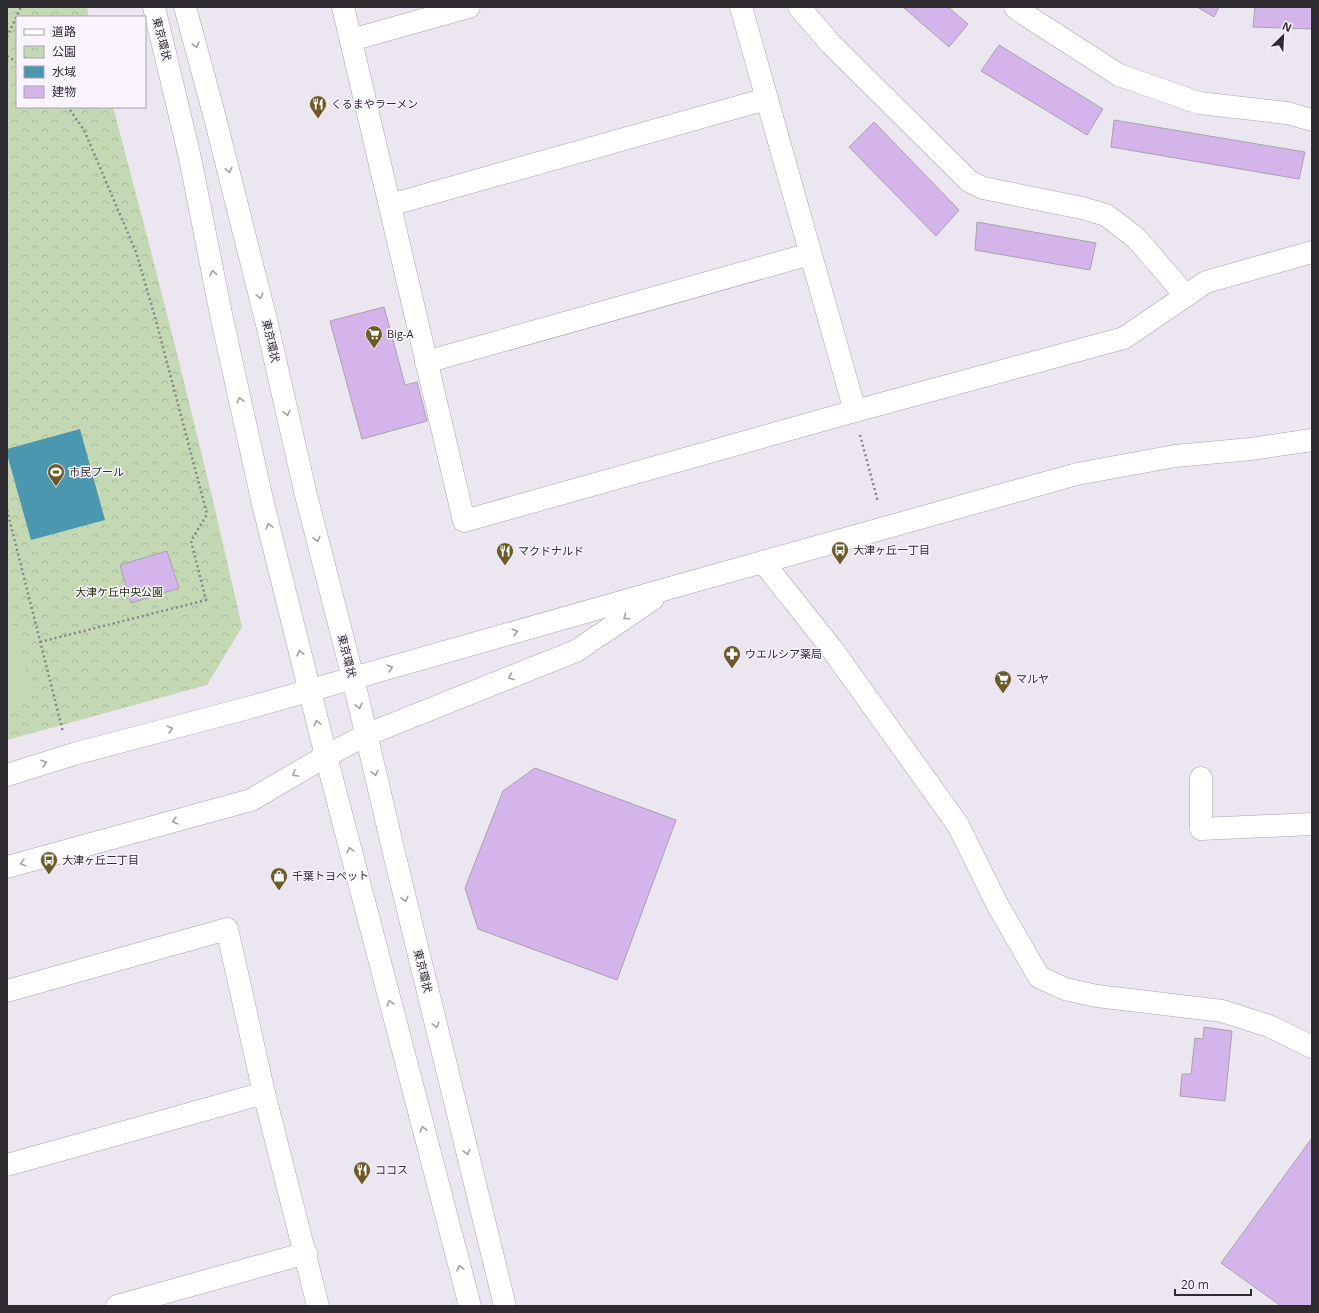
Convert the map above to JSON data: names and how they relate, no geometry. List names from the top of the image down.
{
  "streets": {
    "main road": ["東京環状"]
  },
  "parks": ["大津ケ丘中央公園"],
  "places": {
    "restaurant": ["くるまやラーメン", "マクドナルド", "ココス"],
    "supermarket": ["Big-A", "マルヤ"],
    "sports": ["市民プール"],
    "bus stop": ["大津ヶ丘一丁目", "大津ヶ丘二丁目"],
    "pharmacy": ["ウエルシア薬局"],
    "shop": ["千葉トヨペット"]
  },
  "legend": [
    "道路",
    "公園",
    "水域",
    "建物"
  ],
  "scale_bar": "20 m",
  "north": "top right"
}
